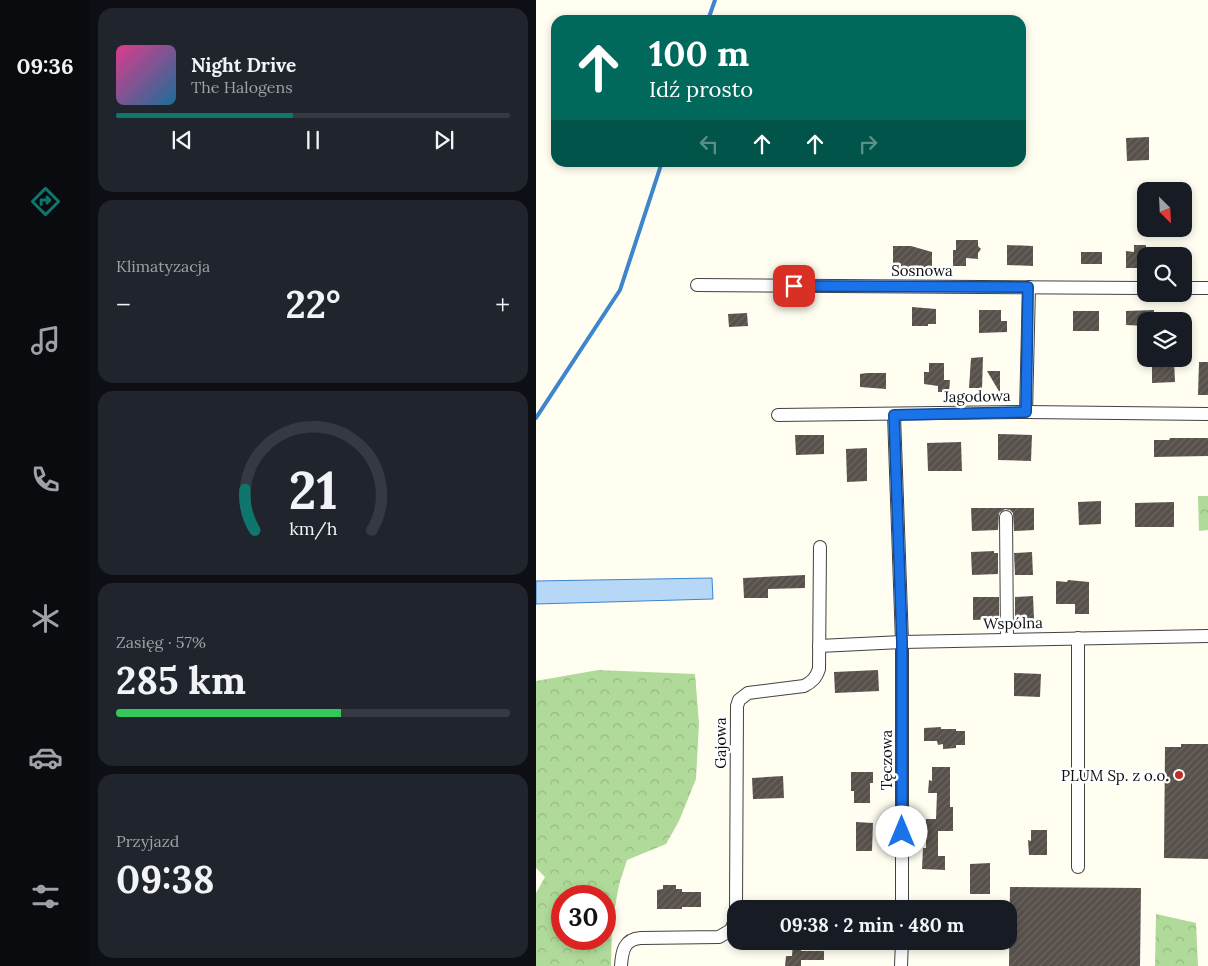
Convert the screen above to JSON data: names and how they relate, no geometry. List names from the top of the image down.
{
  "streets": {
    "street": [
      "Sosnowa",
      "Jagodowa",
      "Wspólna",
      "Gajowa",
      "Tęczowa"
    ]
  },
  "crossings": [
    ["Jagodowa", "Tęczowa"],
    ["Wspólna", "Gajowa"],
    ["Wspólna", "Tęczowa"]
  ],
  "places": ["PLUM Sp. z o.o."],
  "north": "bottom right",
  "page": {
    "tabs": "09:36",
    "turn": ["100 m", "Idź prosto"],
    "song": ["Night Drive", "The Halogens"],
    "tile": [
      "Klimatyzacja",
      ["Zasięg · 57%", "285 km"],
      ["Przyjazd", "09:38"]
    ],
    "heat": ["−", "22°", "+"],
    "limit": "30",
    "trip": "09:38 · 2 min · 480 m",
    "gauge": ["21", "km/h"]
  }
}
